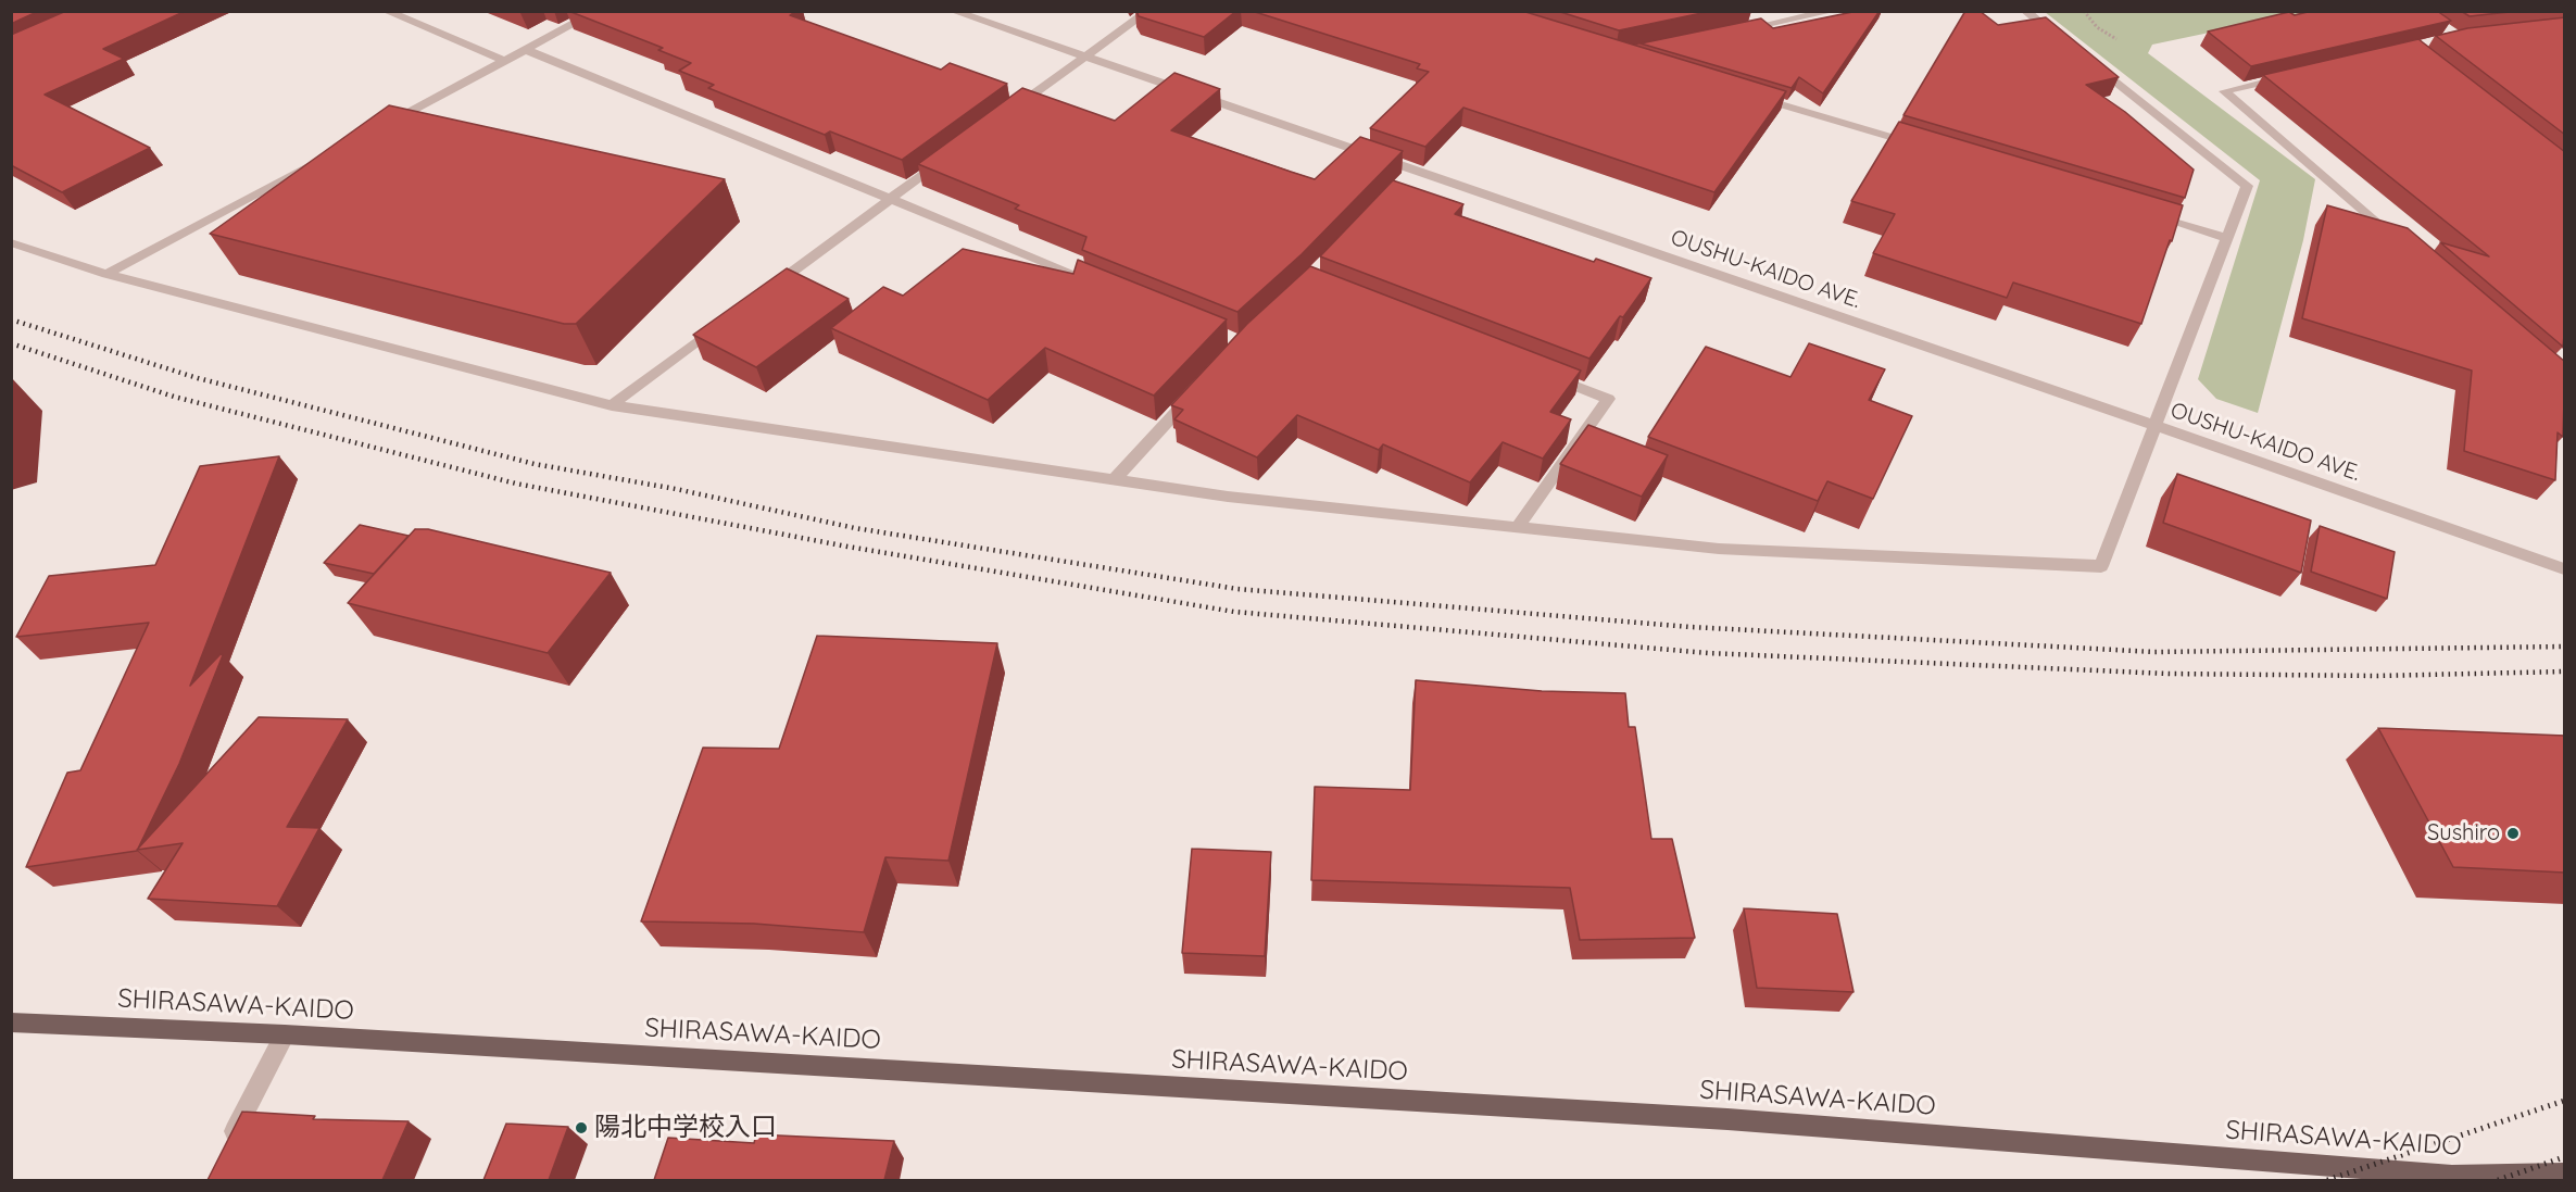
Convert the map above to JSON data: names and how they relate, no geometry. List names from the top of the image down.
{
  "streets": {
    "main road": ["SHIRASAWA-KAIDO"],
    "street": ["OUSHU-KAIDO AVE."]
  },
  "places": ["Sushiro", "陽北中学校入口"]
}
